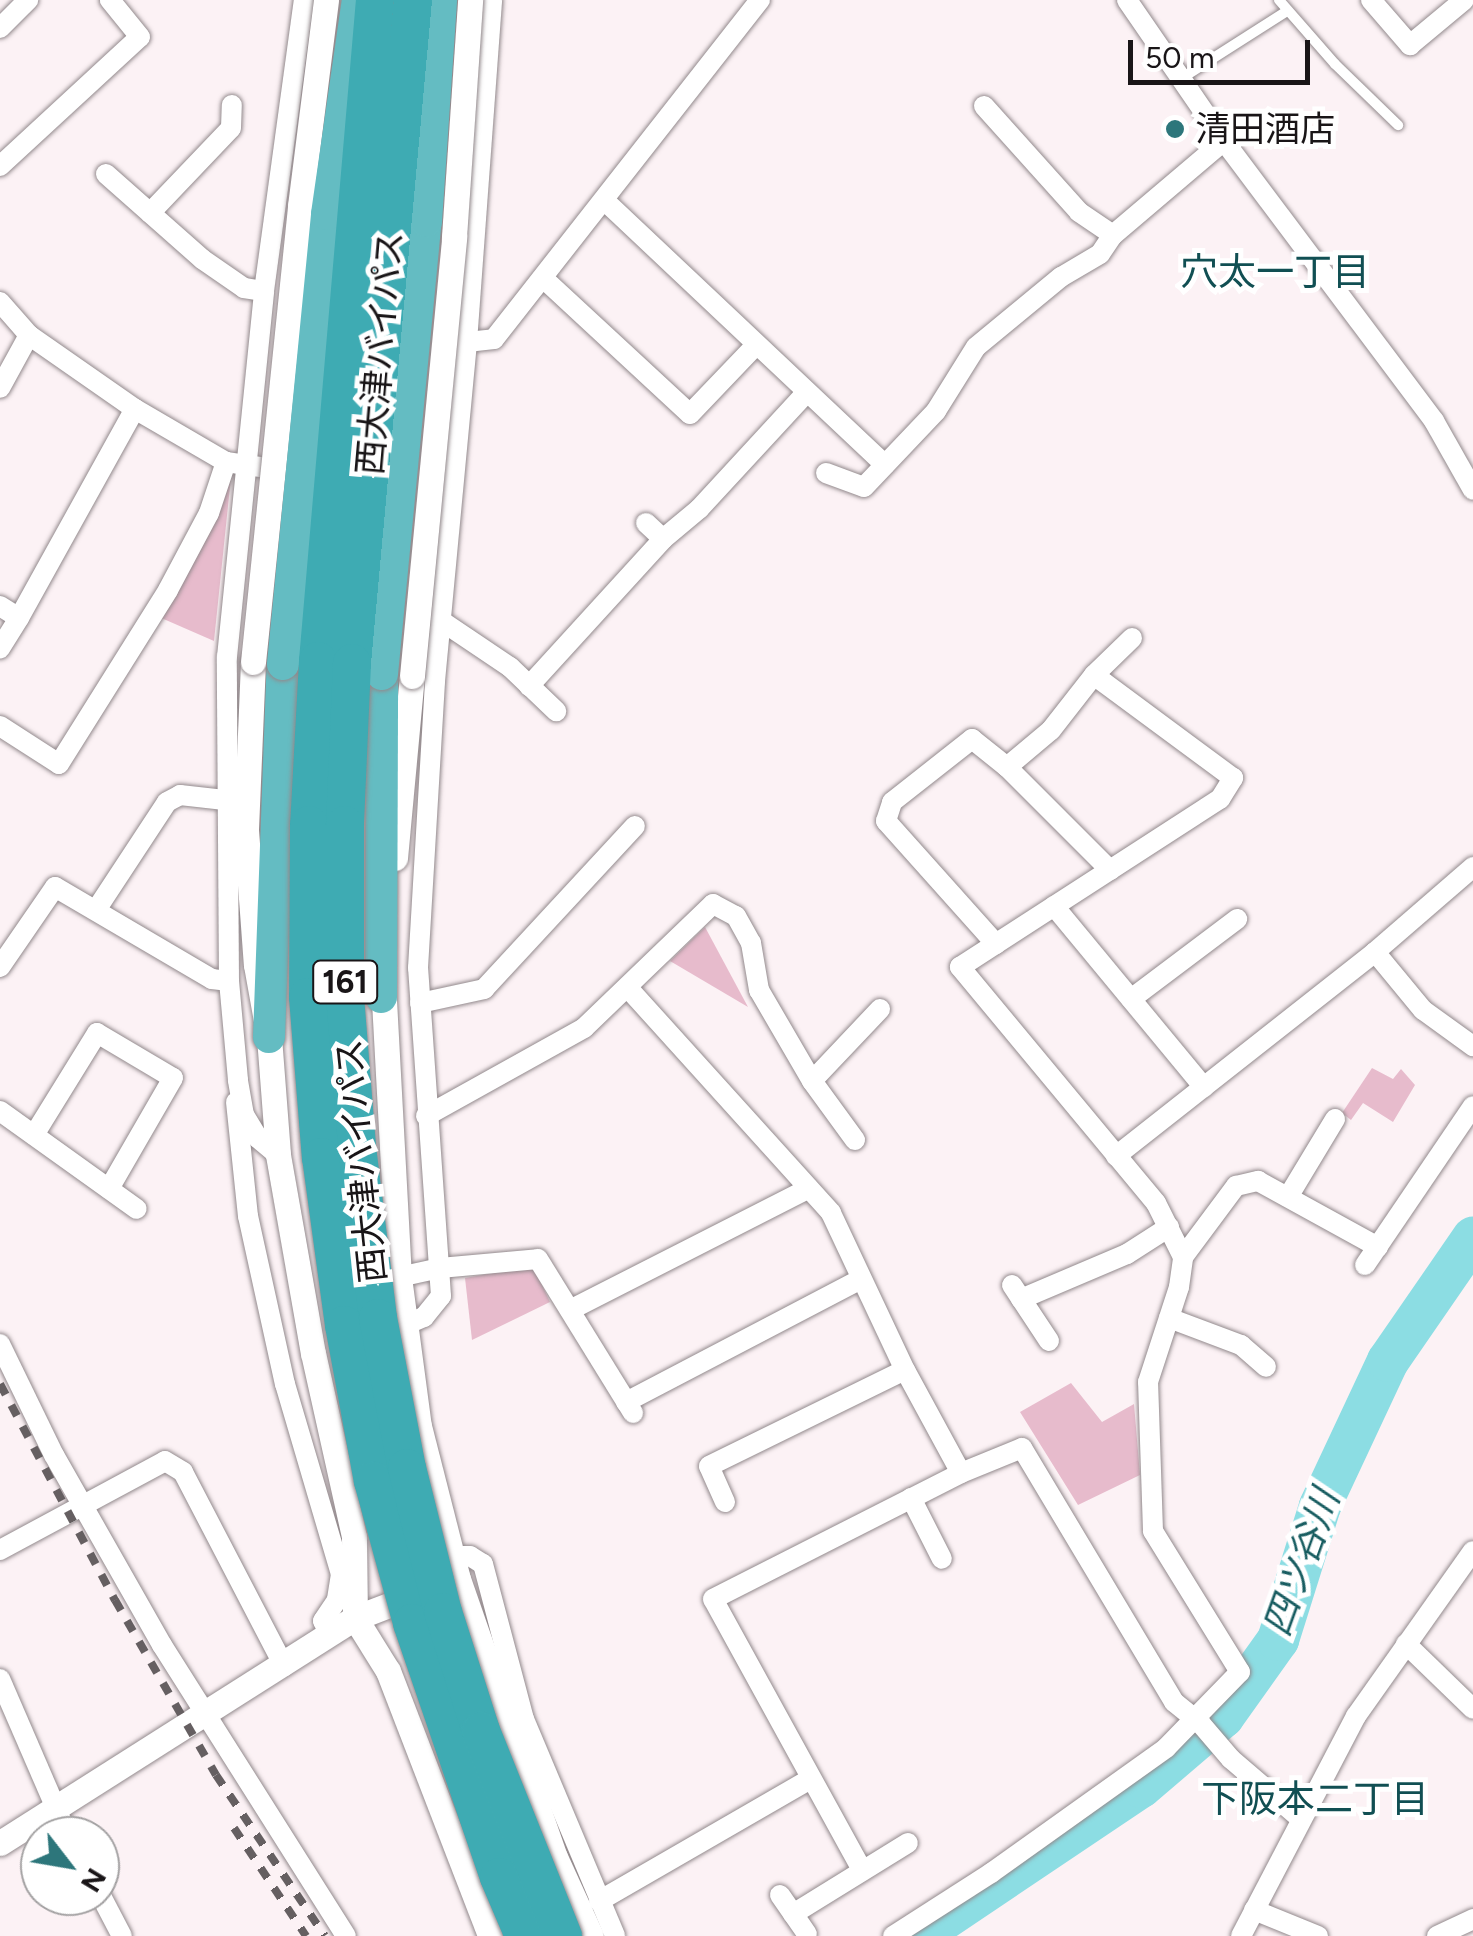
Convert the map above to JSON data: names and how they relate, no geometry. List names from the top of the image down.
{
  "streets": {
    "highway": ["西大津バイパス", "161"]
  },
  "districts": ["穴太一丁目", "下阪本二丁目"],
  "water": ["四ツ谷川"],
  "places": ["清田酒店"],
  "scale_bar": "50 m",
  "north": "bottom right"
}
